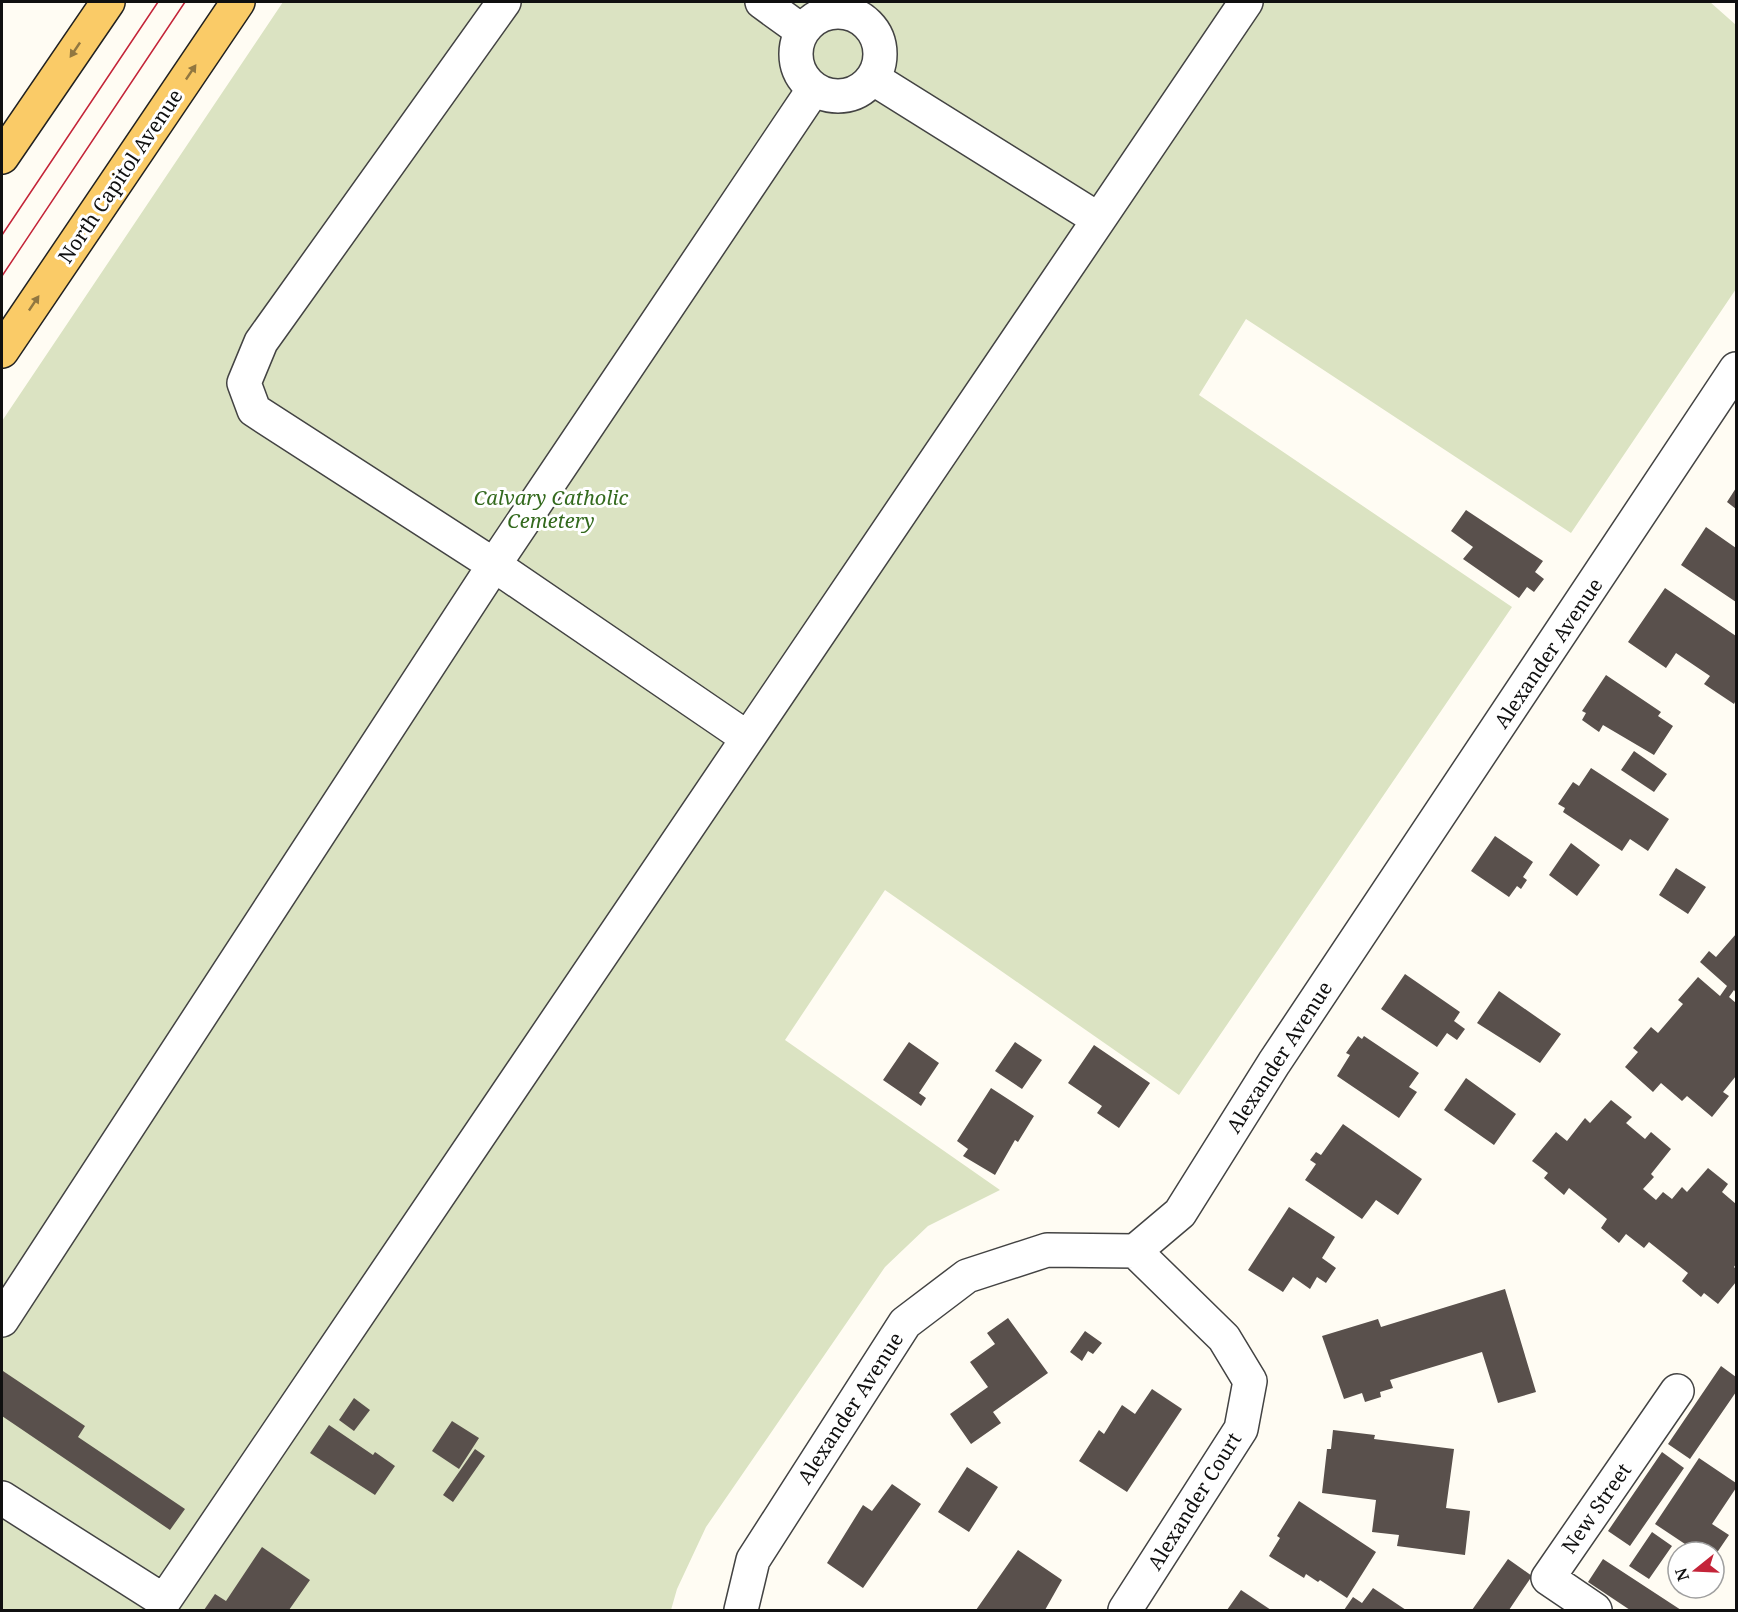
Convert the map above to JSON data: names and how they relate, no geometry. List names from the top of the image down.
{
  "streets": {
    "main road": ["North Capitol Avenue"],
    "street": ["Alexander Avenue", "Alexander Court", "New Street"]
  },
  "crossings": [
    ["Alexander Avenue", "Alexander Court"]
  ],
  "parks": ["Calvary Catholic Cemetery"],
  "north": "left"
}
